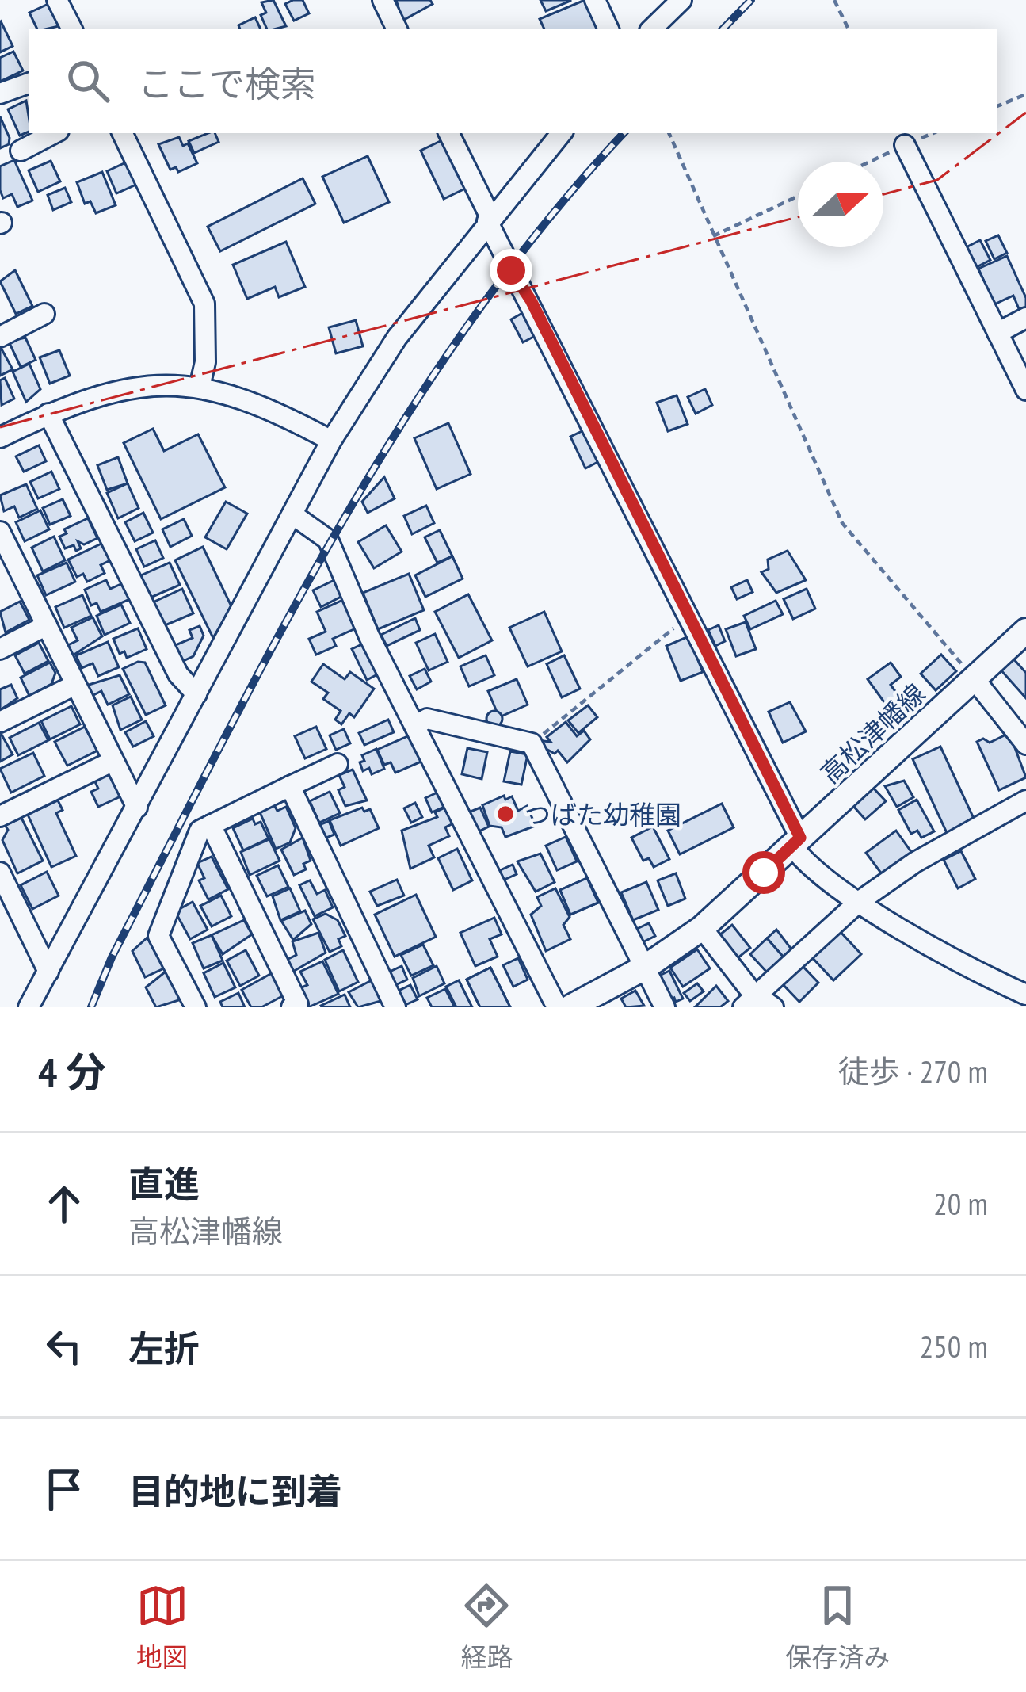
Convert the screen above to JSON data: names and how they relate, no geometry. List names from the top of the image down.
{
  "streets": {
    "main road": ["高松津幡線"]
  },
  "places": ["つばた幼稚園"],
  "north": "right",
  "page": {
    "search": "ここで検索",
    "heading": ["4 分", "徒歩 · 270 m"],
    "list": [
      ["直進", "高松津幡線", "20 m"],
      ["左折", "250 m"],
      "目的地に到着"
    ],
    "nav": ["地図", "経路", "保存済み"]
  }
}
